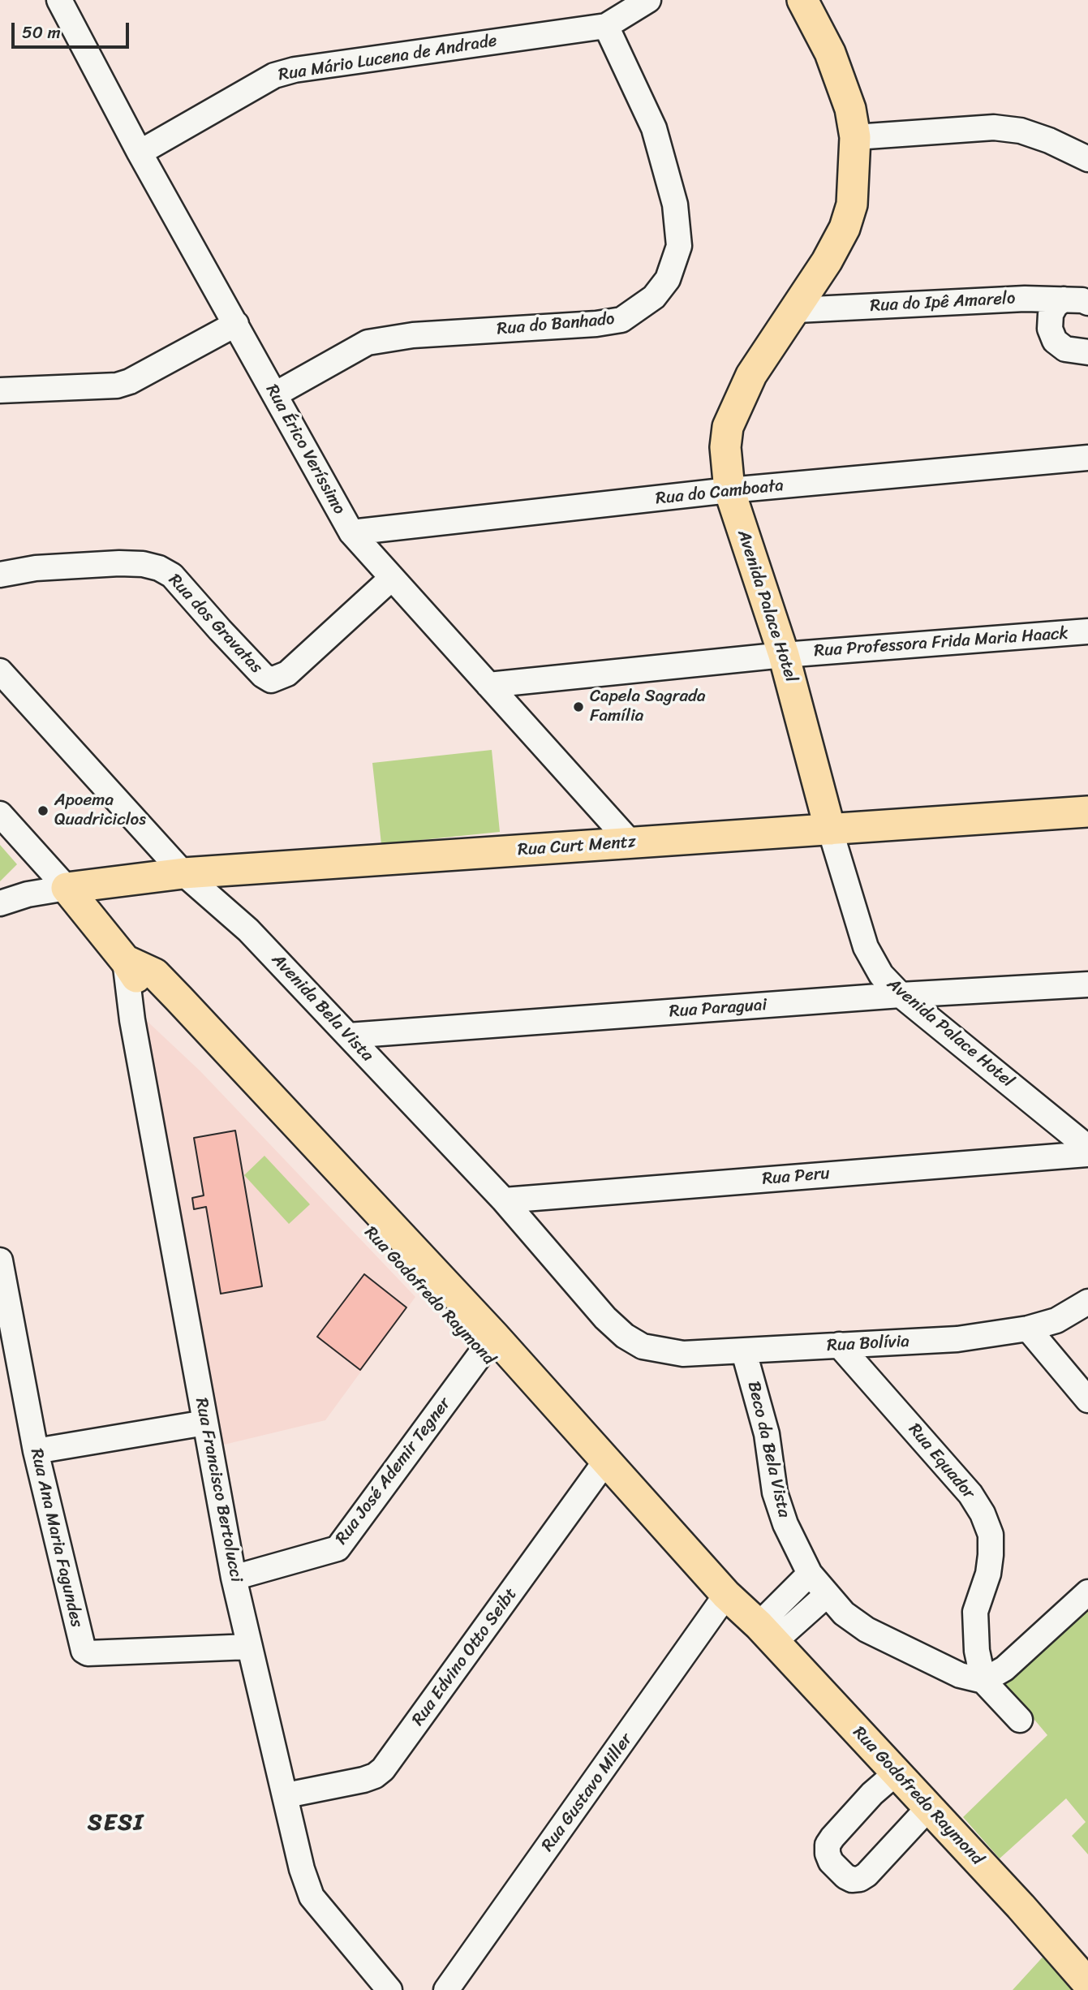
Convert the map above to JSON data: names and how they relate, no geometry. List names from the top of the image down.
{
  "streets": {
    "main road": ["Avenida Palace Hotel", "Rua Curt Mentz", "Rua Godofredo Raymond"],
    "street": [
      "Rua Mário Lucena de Andrade",
      "Rua do Ipê Amarelo",
      "Rua do Banhado",
      "Rua Érico Veríssimo",
      "Rua do Camboata",
      "Rua dos Gravatas",
      "Rua Professora Frida Maria Haack",
      "Avenida Bela Vista",
      "Rua Paraguai",
      "Rua Peru",
      "Rua Bolívia",
      "Beco da Bela Vista",
      "Rua Equador",
      "Rua José Ademir Tegner",
      "Rua Francisco Bertolucci",
      "Rua Ana Maria Fagundes",
      "Rua Edvino Otto Seibt",
      "Rua Gustavo Miller"
    ]
  },
  "crossings": [
    ["Rua Mário Lucena de Andrade", "Rua do Banhado"],
    ["Rua Mário Lucena de Andrade", "Rua Érico Veríssimo"],
    ["Rua do Ipê Amarelo", "Avenida Palace Hotel"],
    ["Rua do Banhado", "Rua Érico Veríssimo"],
    ["Rua Érico Veríssimo", "Rua do Camboata"],
    ["Rua Érico Veríssimo", "Rua dos Gravatas"],
    ["Rua Érico Veríssimo", "Rua Professora Frida Maria Haack"],
    ["Rua Érico Veríssimo", "Rua Curt Mentz"],
    ["Rua do Camboata", "Avenida Palace Hotel"],
    ["Avenida Palace Hotel", "Rua Professora Frida Maria Haack"],
    ["Avenida Palace Hotel", "Rua Curt Mentz"],
    ["Avenida Palace Hotel", "Rua Paraguai"],
    ["Rua Curt Mentz", "Avenida Bela Vista"],
    ["Rua Curt Mentz", "Rua Godofredo Raymond"],
    ["Avenida Bela Vista", "Rua Paraguai"],
    ["Avenida Bela Vista", "Rua Peru"],
    ["Avenida Bela Vista", "Rua Bolívia"],
    ["Rua Godofredo Raymond", "Rua José Ademir Tegner"],
    ["Rua Godofredo Raymond", "Rua Francisco Bertolucci"],
    ["Rua Godofredo Raymond", "Rua Edvino Otto Seibt"],
    ["Rua Godofredo Raymond", "Rua Gustavo Miller"],
    ["Rua Bolívia", "Beco da Bela Vista"],
    ["Rua Bolívia", "Rua Equador"],
    ["Beco da Bela Vista", "Rua Equador"],
    ["Rua José Ademir Tegner", "Rua Francisco Bertolucci"],
    ["Rua Francisco Bertolucci", "Rua Ana Maria Fagundes"],
    ["Rua Francisco Bertolucci", "Rua Edvino Otto Seibt"]
  ],
  "districts": ["SESI"],
  "places": ["Capela Sagrada Família", "Apoema Quadriciclos"],
  "scale_bar": "50 m"
}
